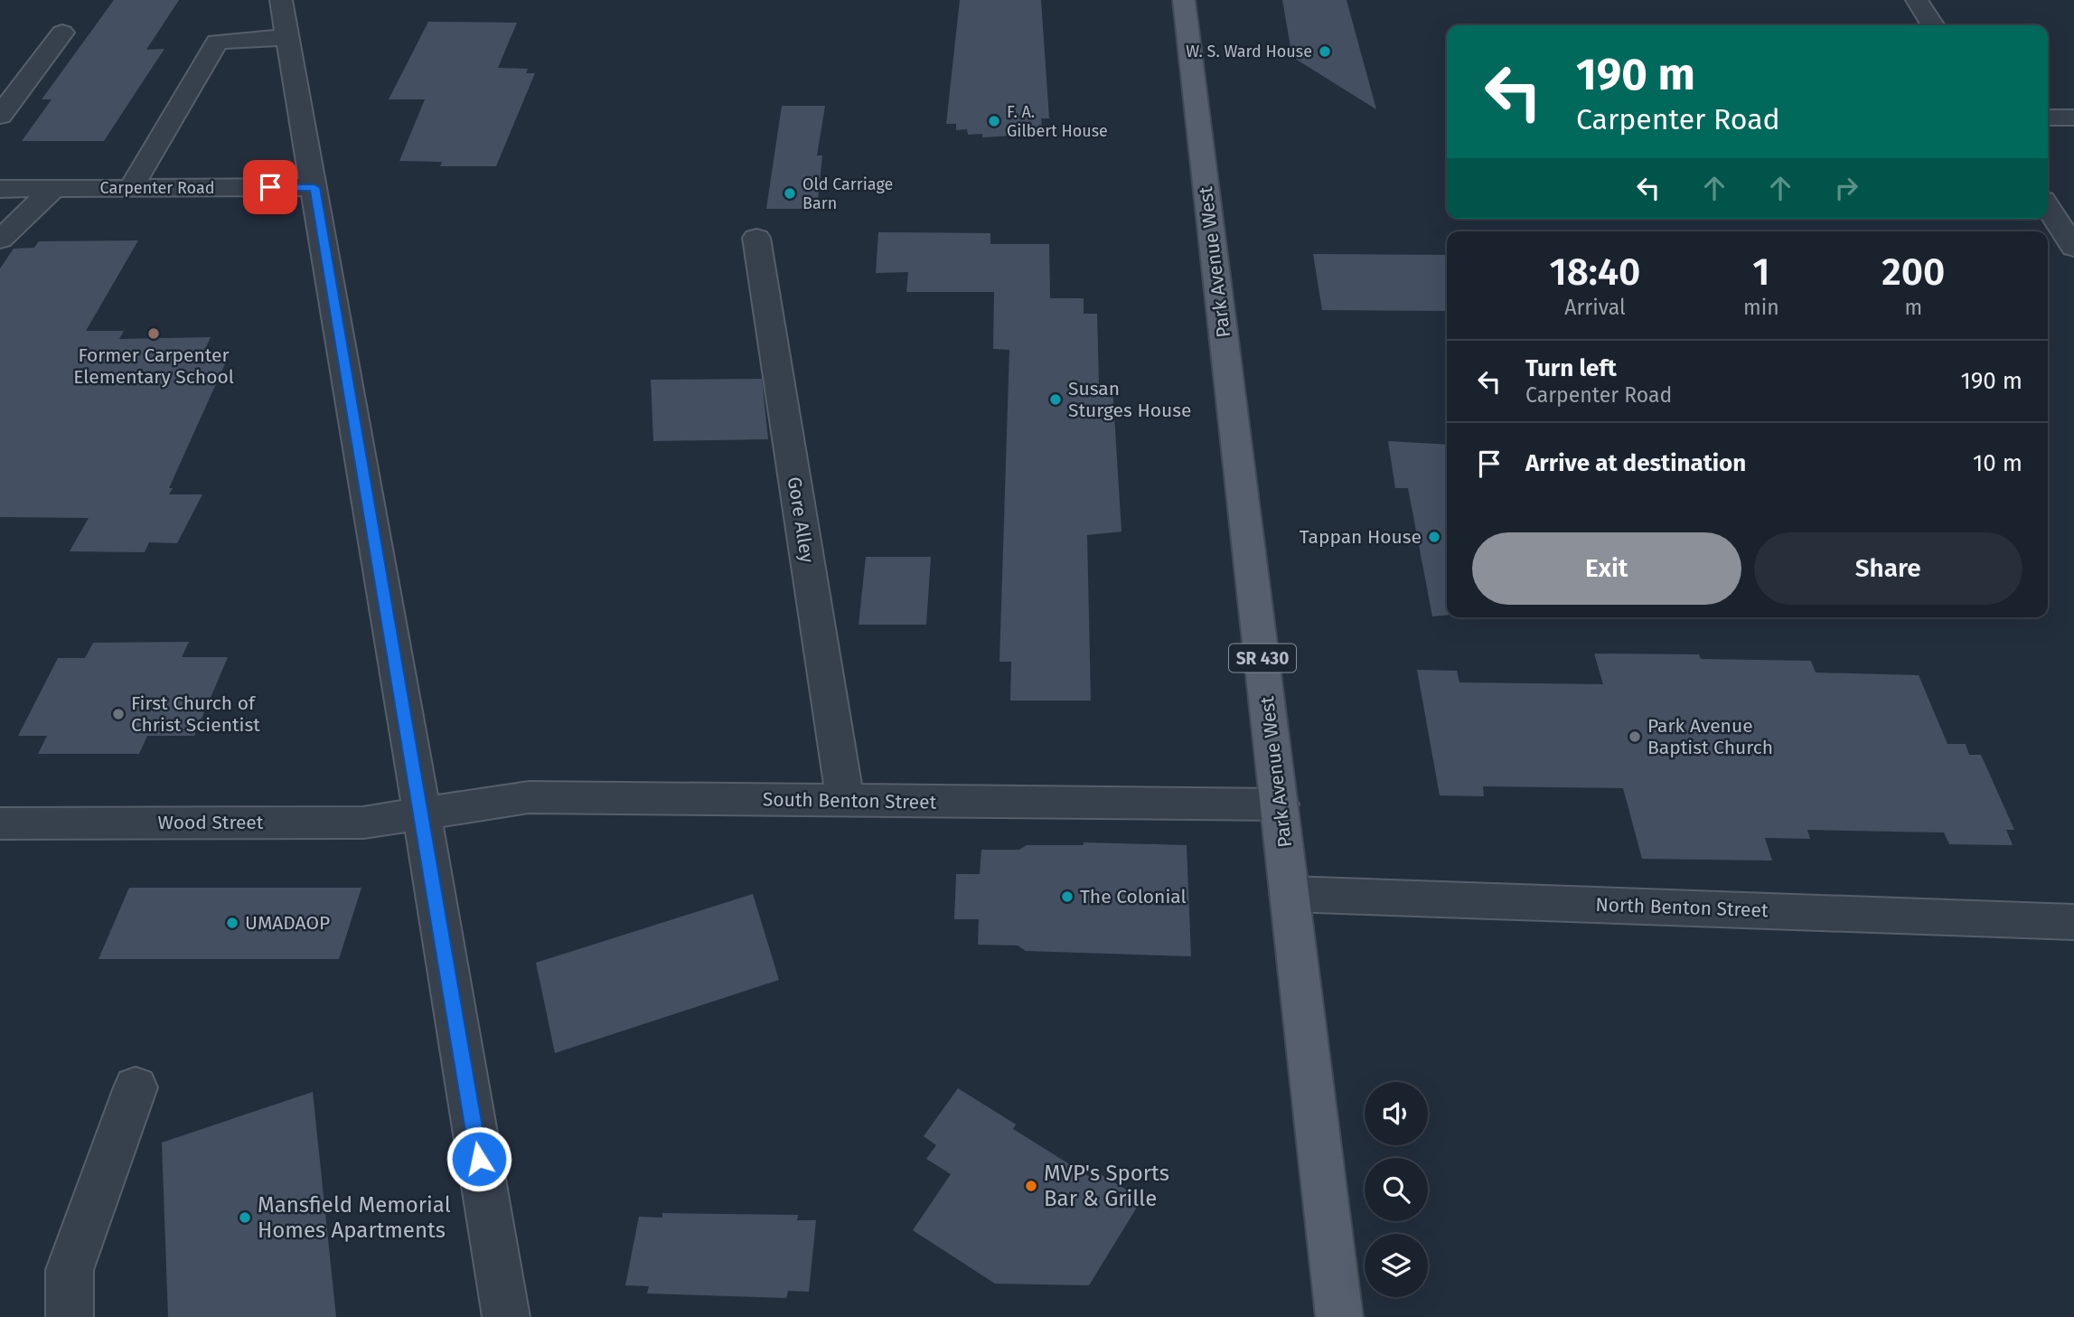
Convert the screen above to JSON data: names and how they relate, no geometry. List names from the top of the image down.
{
  "streets": {
    "main road": ["Park Avenue West", "SR 430"],
    "street": [
      "Carpenter Road",
      "Gore Alley",
      "South Benton Street",
      "Wood Street",
      "North Benton Street"
    ]
  },
  "crossings": [
    ["Park Avenue West", "South Benton Street"],
    ["Park Avenue West", "North Benton Street"],
    ["Gore Alley", "South Benton Street"],
    ["South Benton Street", "Wood Street"]
  ],
  "places": [
    "W. S. Ward House",
    "F. A. Gilbert House",
    "Old Carriage Barn",
    "Former Carpenter Elementary School",
    "Susan Sturges House",
    "Tappan House",
    "First Church of Christ Scientist",
    "Park Avenue Baptist Church",
    "The Colonial",
    "UMADAOP",
    "MVP's Sports Bar & Grille",
    "Mansfield Memorial Homes Apartments"
  ],
  "page": {
    "turn": ["190 m", "Carpenter Road"],
    "eta": [
      "18:40",
      "Arrival",
      "1",
      "min",
      "200",
      "m"
    ],
    "list": [
      {
        "name": "Turn left",
        "note": "Carpenter Road",
        "value": "190 m"
      },
      {
        "name": "Arrive at destination",
        "value": "10 m"
      }
    ],
    "buttons": ["Exit", "Share"]
  }
}
